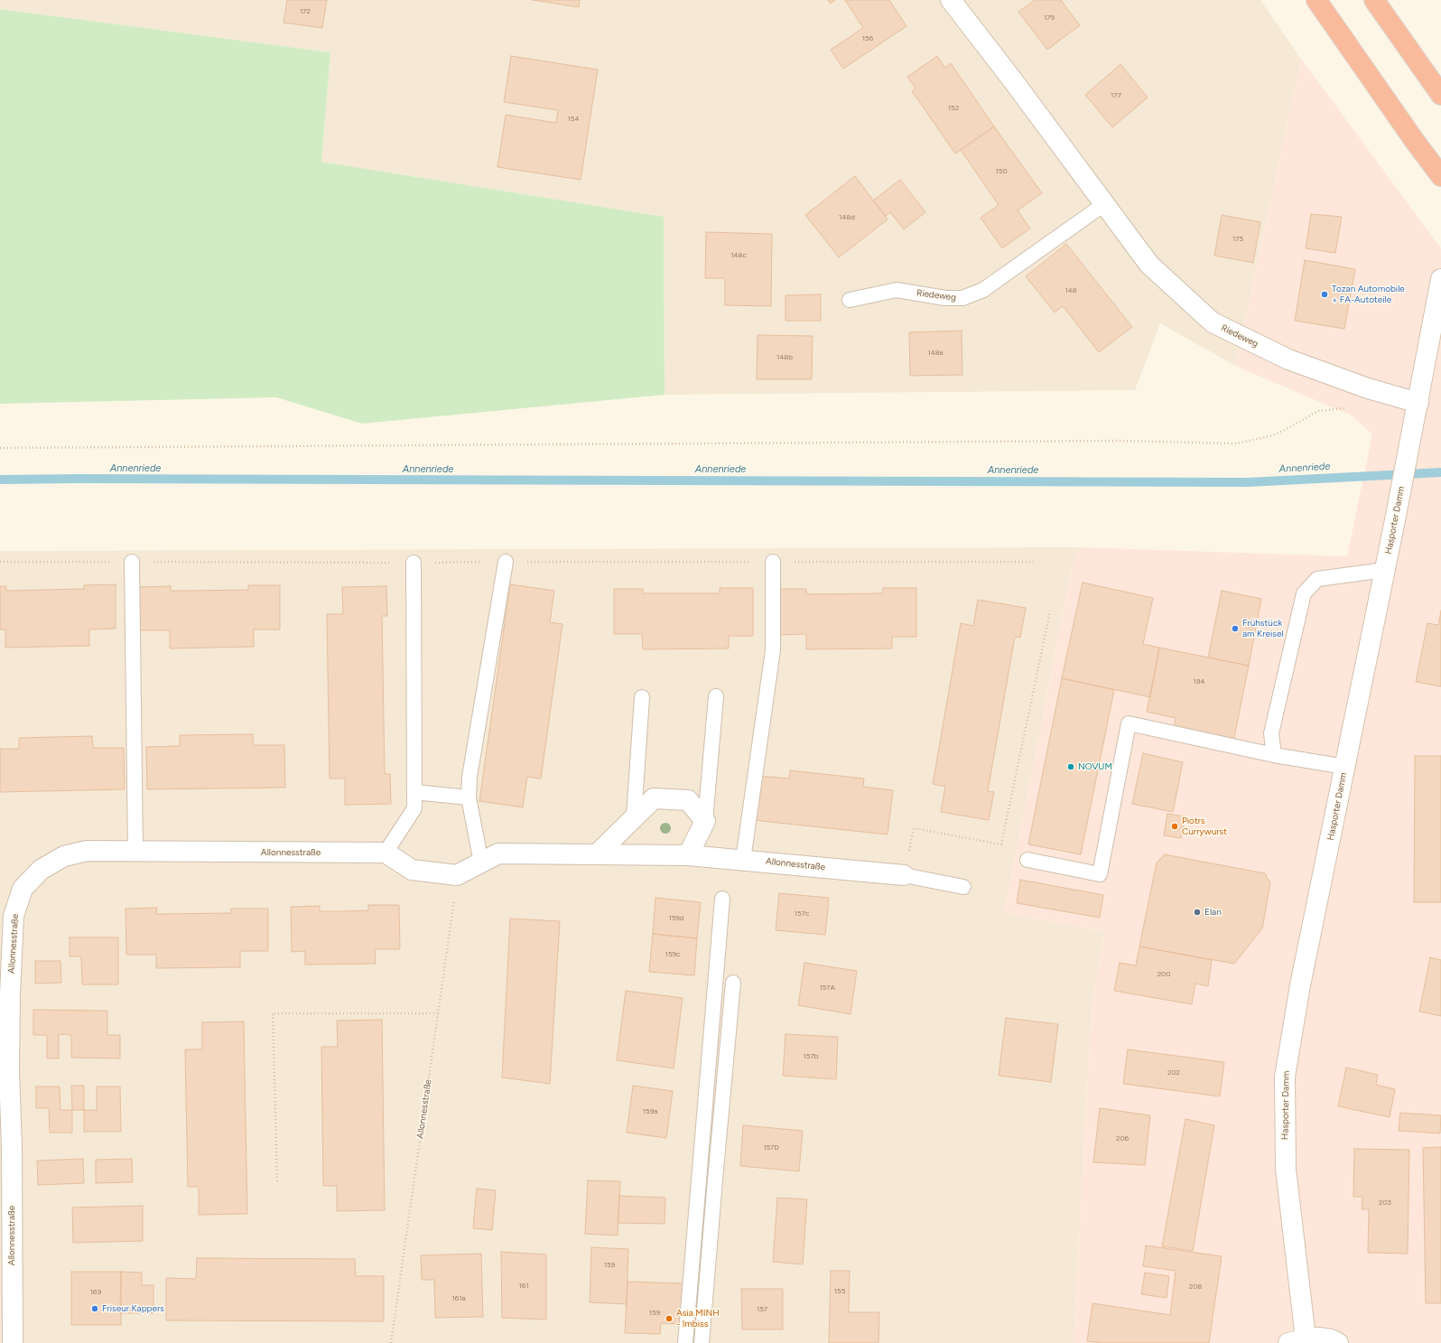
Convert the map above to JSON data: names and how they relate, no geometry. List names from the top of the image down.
{
  "streets": {
    "street": ["Riedeweg", "Hasporter Damm", "Allonnesstraße"]
  },
  "crossings": [
    ["Riedeweg", "Hasporter Damm"]
  ],
  "water": ["Annenriede"],
  "places": [
    "Tozan Automobile + FA-Autoteile",
    "Frühstück am Kreisel",
    "NOVUM",
    "Piotrs Currywurst",
    "Elan",
    "Friseur Kappers",
    "Asia MINH - Imbiss"
  ],
  "house_numbers": [
    "172",
    "179",
    "156",
    "177",
    "152",
    "154",
    "150",
    "148d",
    "175",
    "148c",
    "148",
    "148a",
    "148b",
    "194",
    "157c",
    "159d",
    "159c",
    "200",
    "157A",
    "157b",
    "202",
    "159a",
    "206",
    "157D",
    "203",
    "159",
    "161",
    "208",
    "155",
    "169",
    "161a",
    "157",
    "159"
  ]
}
